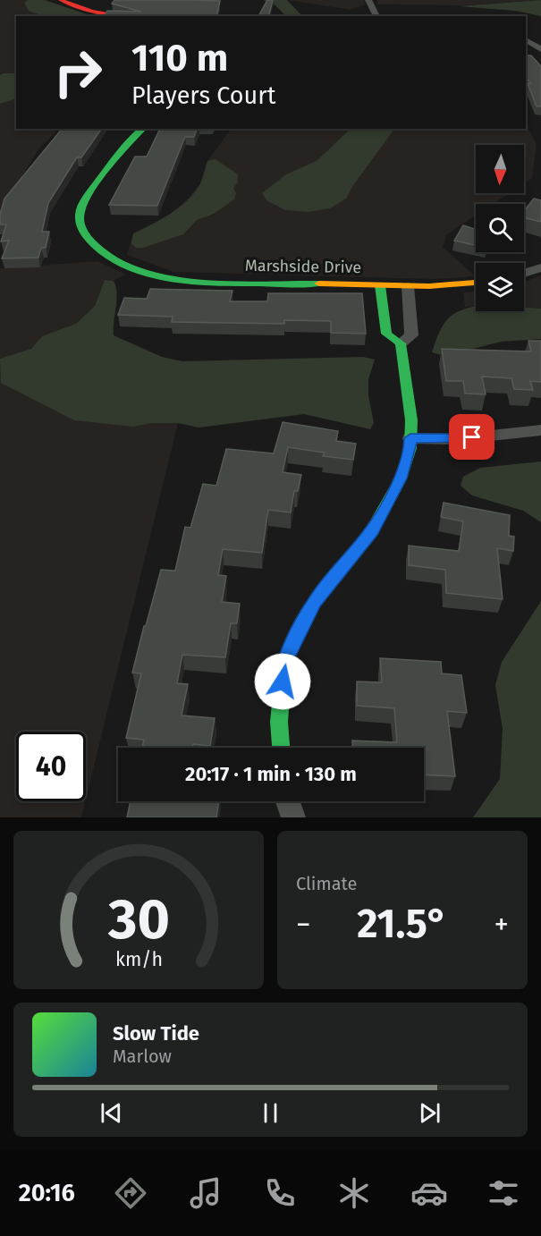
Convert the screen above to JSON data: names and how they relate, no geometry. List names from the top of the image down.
{
  "streets": {
    "street": ["Marshside Drive"]
  },
  "north": "bottom",
  "page": {
    "turn": ["110 m", "Players Court"],
    "limit": "40",
    "trip": "20:17 · 1 min · 130 m",
    "tile": "Climate",
    "heat": ["−", "21.5°", "+"],
    "song": ["Slow Tide", "Marlow"],
    "tabs": "20:16",
    "gauge": ["30", "km/h"]
  }
}
